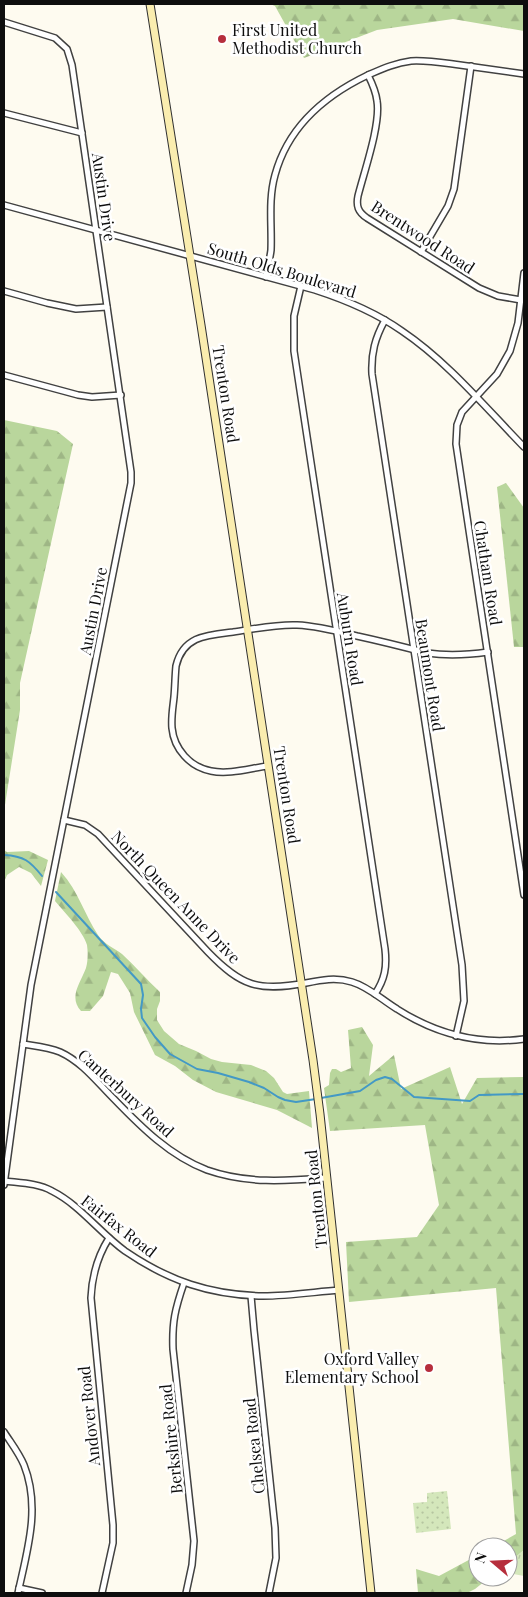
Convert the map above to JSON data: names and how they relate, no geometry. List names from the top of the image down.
{
  "streets": {
    "main road": ["Trenton Road"],
    "street": [
      "Austin Drive",
      "Brentwood Road",
      "South Olds Boulevard",
      "Chatham Road",
      "Auburn Road",
      "Beaumont Road",
      "North Queen Anne Drive",
      "Canterbury Road",
      "Fairfax Road",
      "Andover Road",
      "Berkshire Road",
      "Chelsea Road"
    ]
  },
  "crossings": [
    ["Austin Drive", "South Olds Boulevard"],
    ["Austin Drive", "North Queen Anne Drive"],
    ["Austin Drive", "Canterbury Road"],
    ["Austin Drive", "Fairfax Road"],
    ["Brentwood Road", "Chatham Road"],
    ["South Olds Boulevard", "Trenton Road"],
    ["South Olds Boulevard", "Chatham Road"],
    ["South Olds Boulevard", "Auburn Road"],
    ["South Olds Boulevard", "Beaumont Road"],
    ["Trenton Road", "North Queen Anne Drive"],
    ["Trenton Road", "Canterbury Road"],
    ["Trenton Road", "Fairfax Road"],
    ["Auburn Road", "North Queen Anne Drive"],
    ["Beaumont Road", "North Queen Anne Drive"],
    ["Fairfax Road", "Andover Road"],
    ["Fairfax Road", "Berkshire Road"],
    ["Fairfax Road", "Chelsea Road"]
  ],
  "places": ["First United Methodist Church", "Oxford Valley Elementary School"],
  "north": "left"
}
